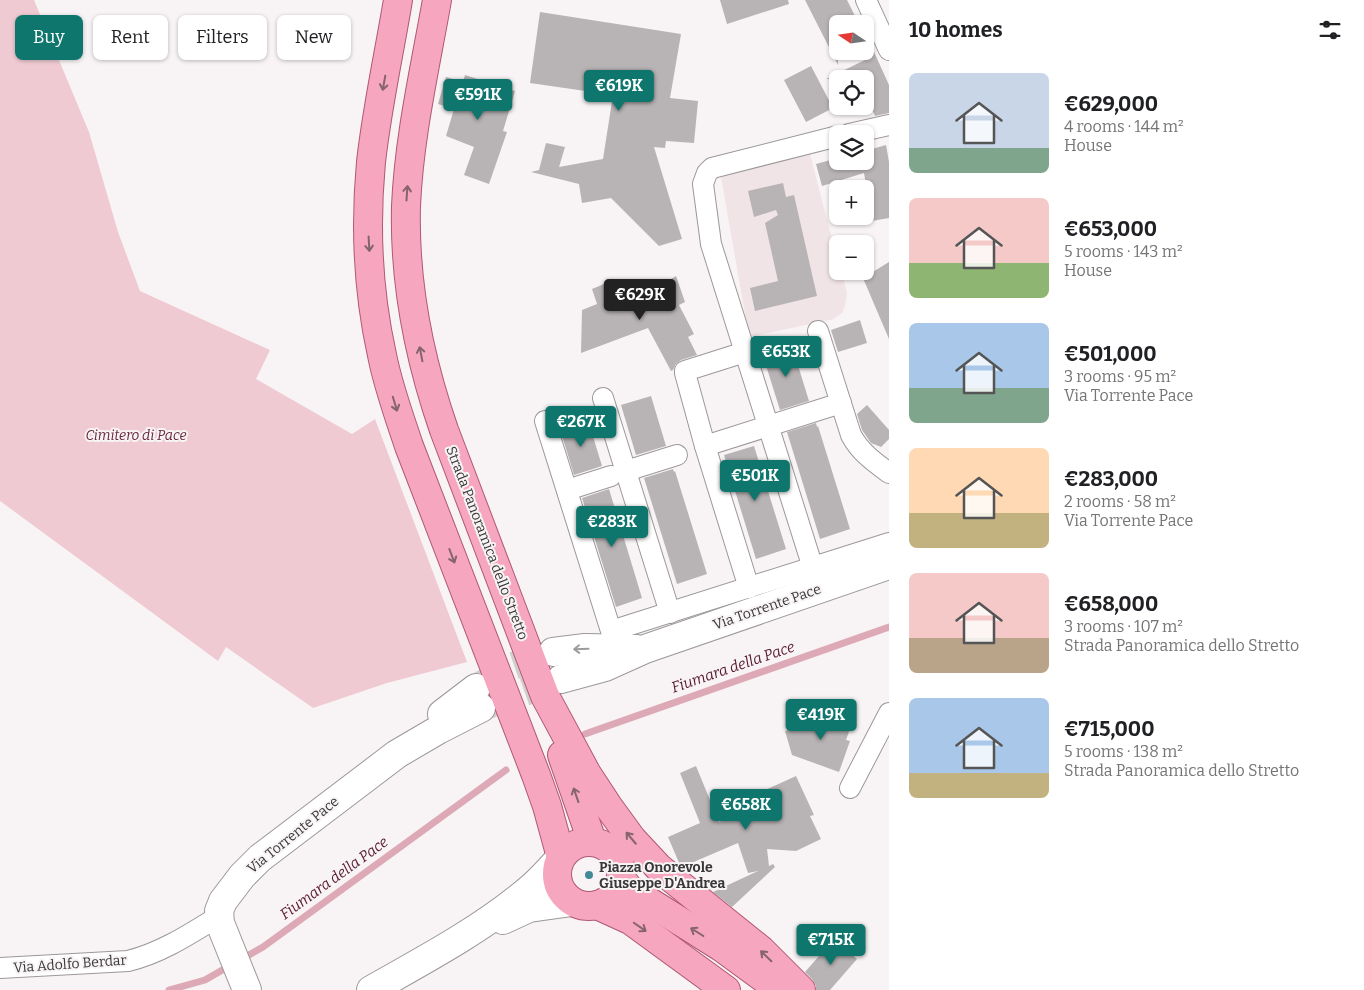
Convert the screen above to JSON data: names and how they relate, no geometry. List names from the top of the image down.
{
  "streets": {
    "main road": ["Strada Panoramica dello Stretto"],
    "street": ["Via Torrente Pace", "Via Adolfo Berdar"]
  },
  "crossings": [
    ["Strada Panoramica dello Stretto", "Via Torrente Pace"],
    ["Via Torrente Pace", "Via Adolfo Berdar"]
  ],
  "water": ["Fiumara della Pace"],
  "parks": ["Cimitero di Pace"],
  "places": ["Piazza Onorevole Giuseppe D'Andrea"],
  "north": "left",
  "page": {
    "heading": "10 homes",
    "map_buttons": ["+", "−"],
    "chip": [
      "Buy",
      "Rent",
      "Filters",
      "New"
    ],
    "list": [
      {
        "name": "€629,000",
        "note": "4 rooms · 144 m² · House"
      },
      {
        "name": "€653,000",
        "note": "5 rooms · 143 m² · House"
      },
      {
        "name": "€501,000",
        "note": "3 rooms · 95 m² · Via Torrente Pace"
      },
      {
        "name": "€283,000",
        "note": "2 rooms · 58 m² · Via Torrente Pace"
      },
      {
        "name": "€658,000",
        "note": "3 rooms · 107 m² · Strada Panoramica dello Stretto"
      },
      {
        "name": "€715,000",
        "note": "5 rooms · 138 m² · Strada Panoramica dello Stretto"
      }
    ],
    "price": [
      "€619K",
      "€591K",
      "€629K",
      "€653K",
      "€267K",
      "€501K",
      "€283K",
      "€419K",
      "€658K",
      "€715K"
    ]
  }
}
